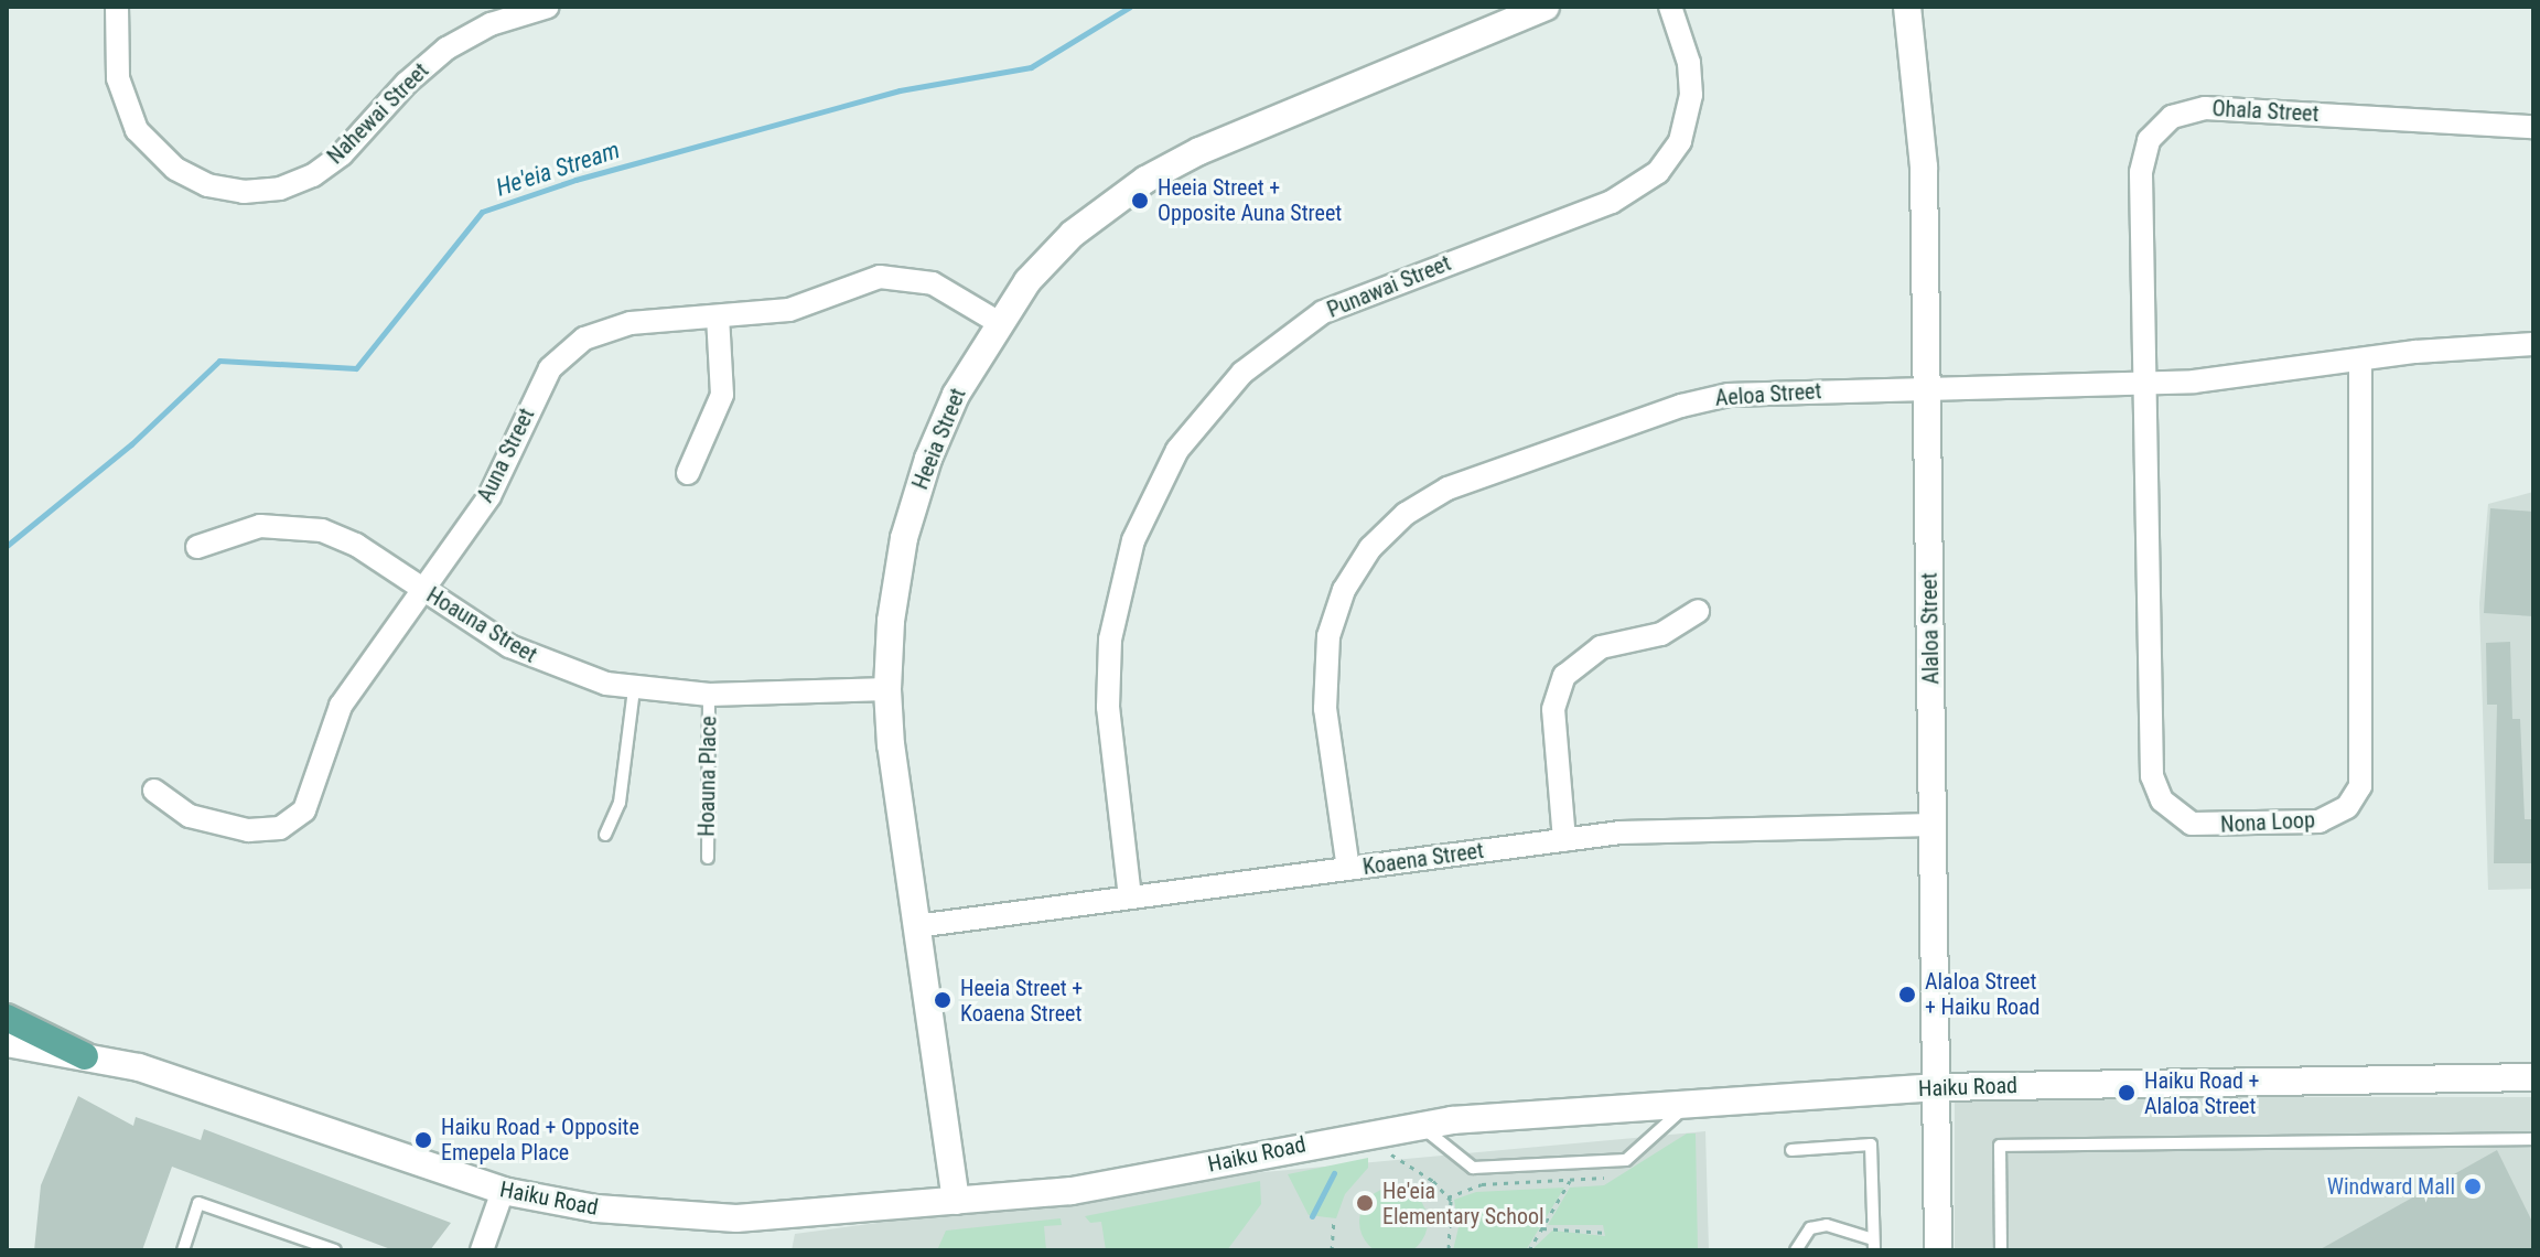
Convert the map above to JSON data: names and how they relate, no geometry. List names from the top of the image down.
{
  "streets": {
    "street": [
      "Ohala Street",
      "Nahewai Street",
      "Punawai Street",
      "Aeloa Street",
      "Heeia Street",
      "Auna Street",
      "Hoauna Street",
      "Alaloa Street",
      "Nona Loop",
      "Koaena Street",
      "Haiku Road"
    ],
    "lane": ["Hoauna Place"]
  },
  "crossings": [
    ["Ohala Street", "Aeloa Street"],
    ["Ohala Street", "Nona Loop"],
    ["Punawai Street", "Koaena Street"],
    ["Aeloa Street", "Alaloa Street"],
    ["Aeloa Street", "Nona Loop"],
    ["Aeloa Street", "Koaena Street"],
    ["Heeia Street", "Auna Street"],
    ["Heeia Street", "Hoauna Street"],
    ["Heeia Street", "Koaena Street"],
    ["Heeia Street", "Haiku Road"],
    ["Auna Street", "Hoauna Street"],
    ["Hoauna Street", "Hoauna Place"],
    ["Alaloa Street", "Koaena Street"],
    ["Alaloa Street", "Haiku Road"]
  ],
  "water": ["He'eia Stream"],
  "places": [
    "Heeia Street + Opposite Auna Street",
    "Alaloa Street + Haiku Road",
    "Heeia Street + Koaena Street",
    "Haiku Road + Alaloa Street",
    "Haiku Road + Opposite Emepela Place",
    "Windward Mall",
    "He'eia Elementary School"
  ]
}
